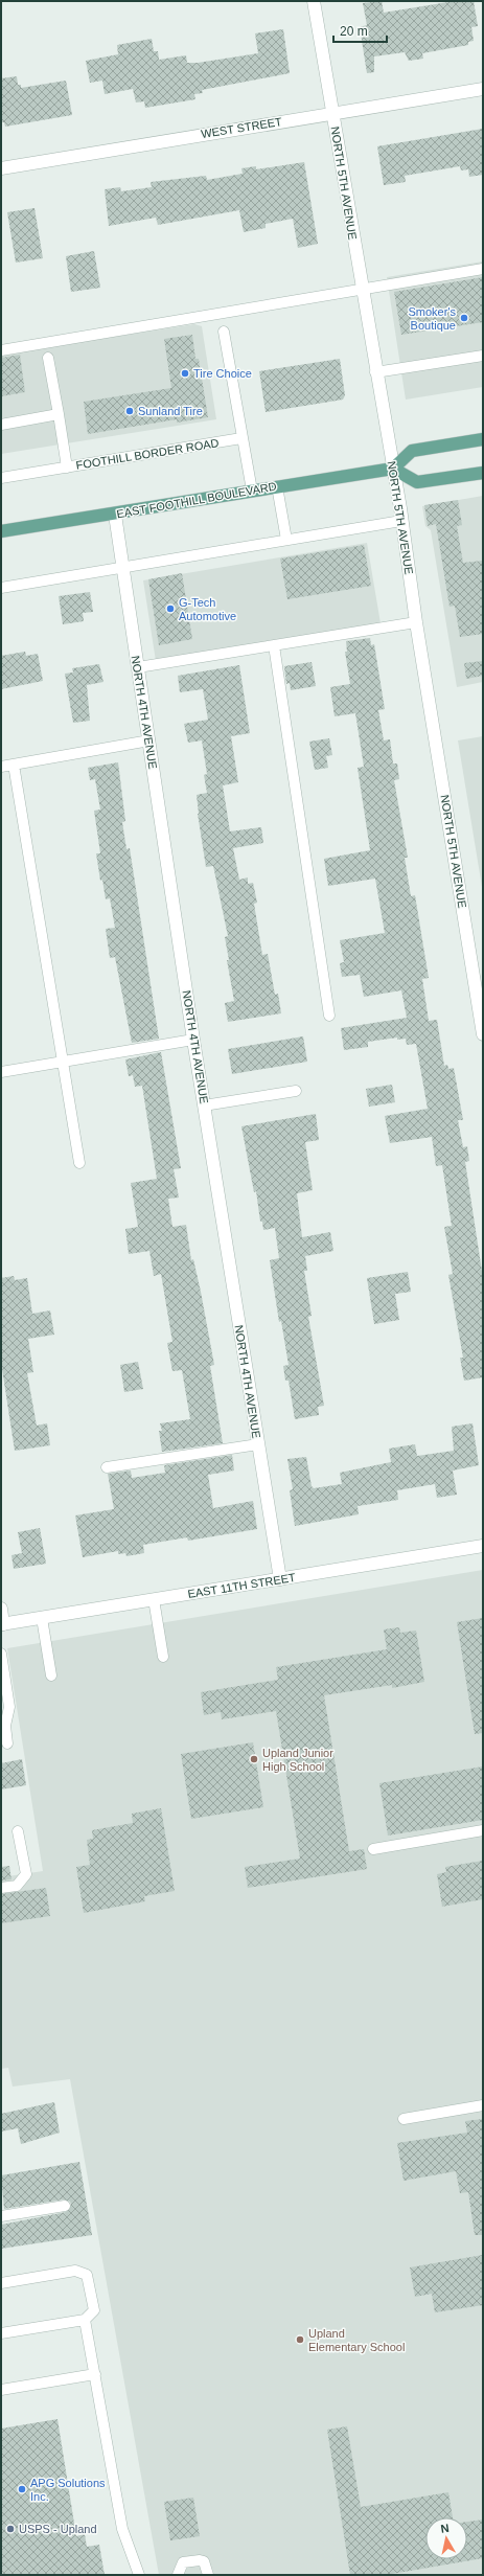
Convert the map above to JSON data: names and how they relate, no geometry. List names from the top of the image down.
{
  "streets": {
    "main road": ["EAST FOOTHILL BOULEVARD"],
    "street": [
      "WEST STREET",
      "NORTH 5TH AVENUE",
      "NORTH 4TH AVENUE",
      "EAST 11TH STREET"
    ],
    "lane": ["FOOTHILL BORDER ROAD"]
  },
  "crossings": [
    ["WEST STREET", "NORTH 5TH AVENUE"],
    ["NORTH 5TH AVENUE", "EAST FOOTHILL BOULEVARD"],
    ["EAST FOOTHILL BOULEVARD", "NORTH 4TH AVENUE"],
    ["NORTH 4TH AVENUE", "EAST 11TH STREET"]
  ],
  "places": [
    "Smoker's Boutique",
    "Tire Choice",
    "Sunland Tire",
    "G-Tech Automotive",
    "Upland Junior High School",
    "Upland Elementary School",
    "APG Solutions Inc.",
    "USPS - Upland"
  ],
  "scale_bar": "20 m",
  "north": "top"
}
